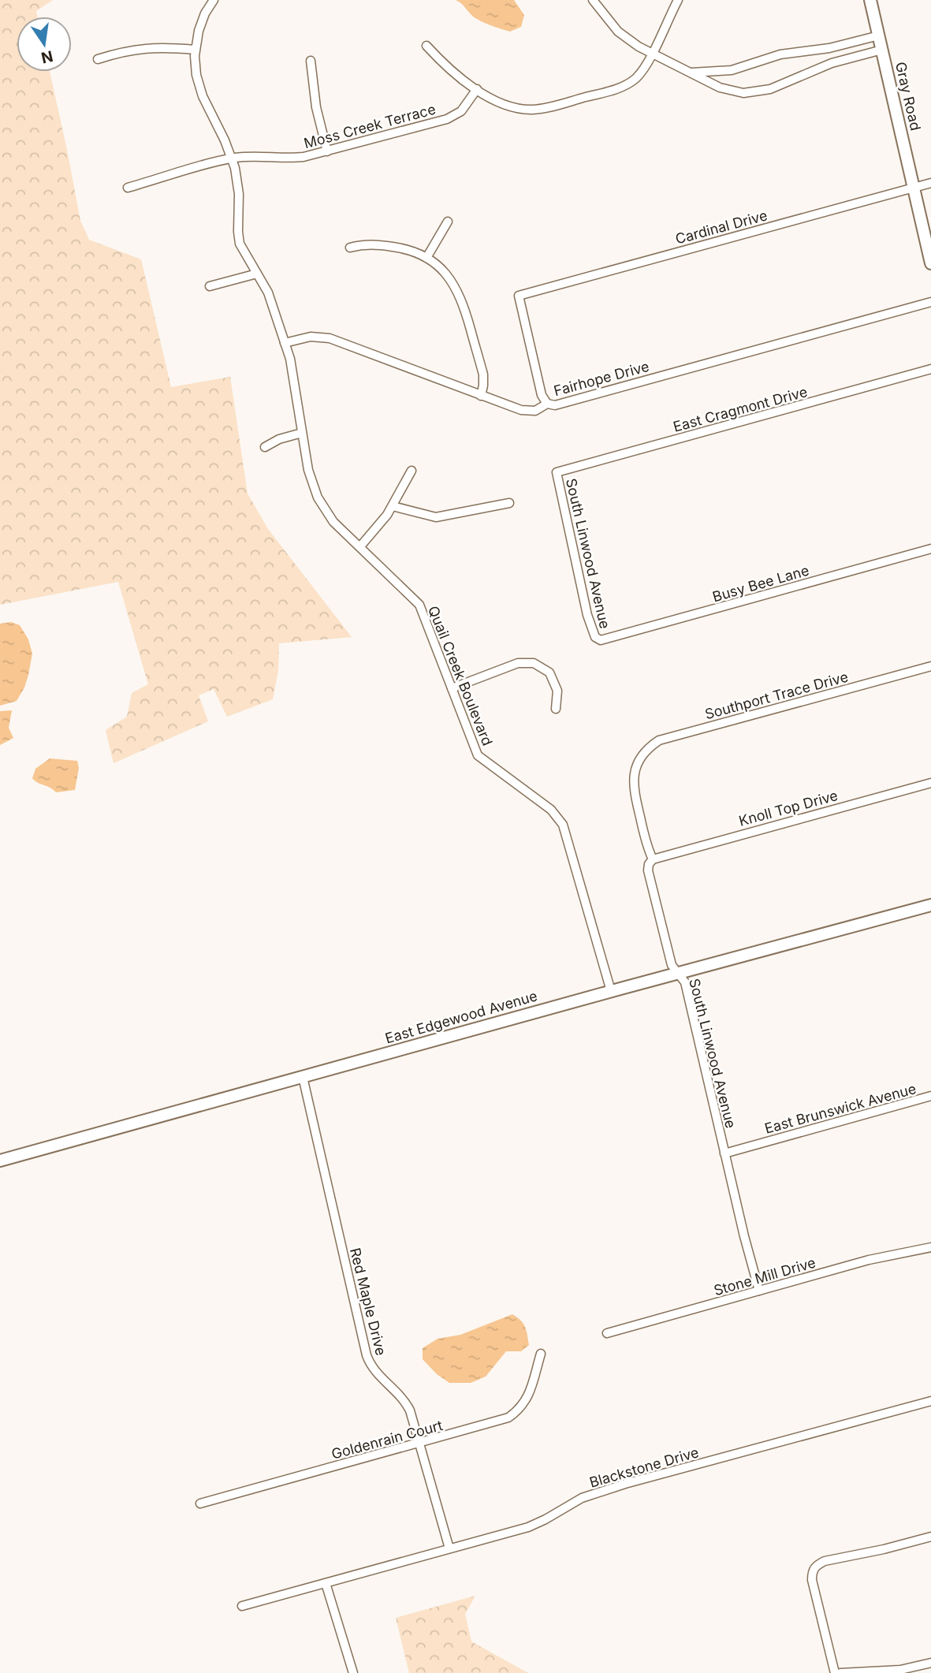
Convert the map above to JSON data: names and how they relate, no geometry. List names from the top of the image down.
{
  "streets": {
    "main road": ["Gray Road", "East Edgewood Avenue"],
    "street": [
      "Moss Creek Terrace",
      "Cardinal Drive",
      "Fairhope Drive",
      "East Cragmont Drive",
      "South Linwood Avenue",
      "Busy Bee Lane",
      "Quail Creek Boulevard",
      "Southport Trace Drive",
      "Knoll Top Drive",
      "East Brunswick Avenue",
      "Stone Mill Drive",
      "Red Maple Drive",
      "Goldenrain Court",
      "Blackstone Drive"
    ]
  },
  "crossings": [
    ["Gray Road", "Cardinal Drive"],
    ["Moss Creek Terrace", "Quail Creek Boulevard"],
    ["Cardinal Drive", "Fairhope Drive"],
    ["Fairhope Drive", "Quail Creek Boulevard"],
    ["East Cragmont Drive", "South Linwood Avenue"],
    ["South Linwood Avenue", "Busy Bee Lane"],
    ["South Linwood Avenue", "Southport Trace Drive"],
    ["South Linwood Avenue", "Knoll Top Drive"],
    ["South Linwood Avenue", "East Edgewood Avenue"],
    ["South Linwood Avenue", "East Brunswick Avenue"],
    ["South Linwood Avenue", "Stone Mill Drive"],
    ["Quail Creek Boulevard", "East Edgewood Avenue"],
    ["East Edgewood Avenue", "Red Maple Drive"],
    ["Red Maple Drive", "Goldenrain Court"],
    ["Red Maple Drive", "Blackstone Drive"]
  ],
  "north": "bottom"
}
